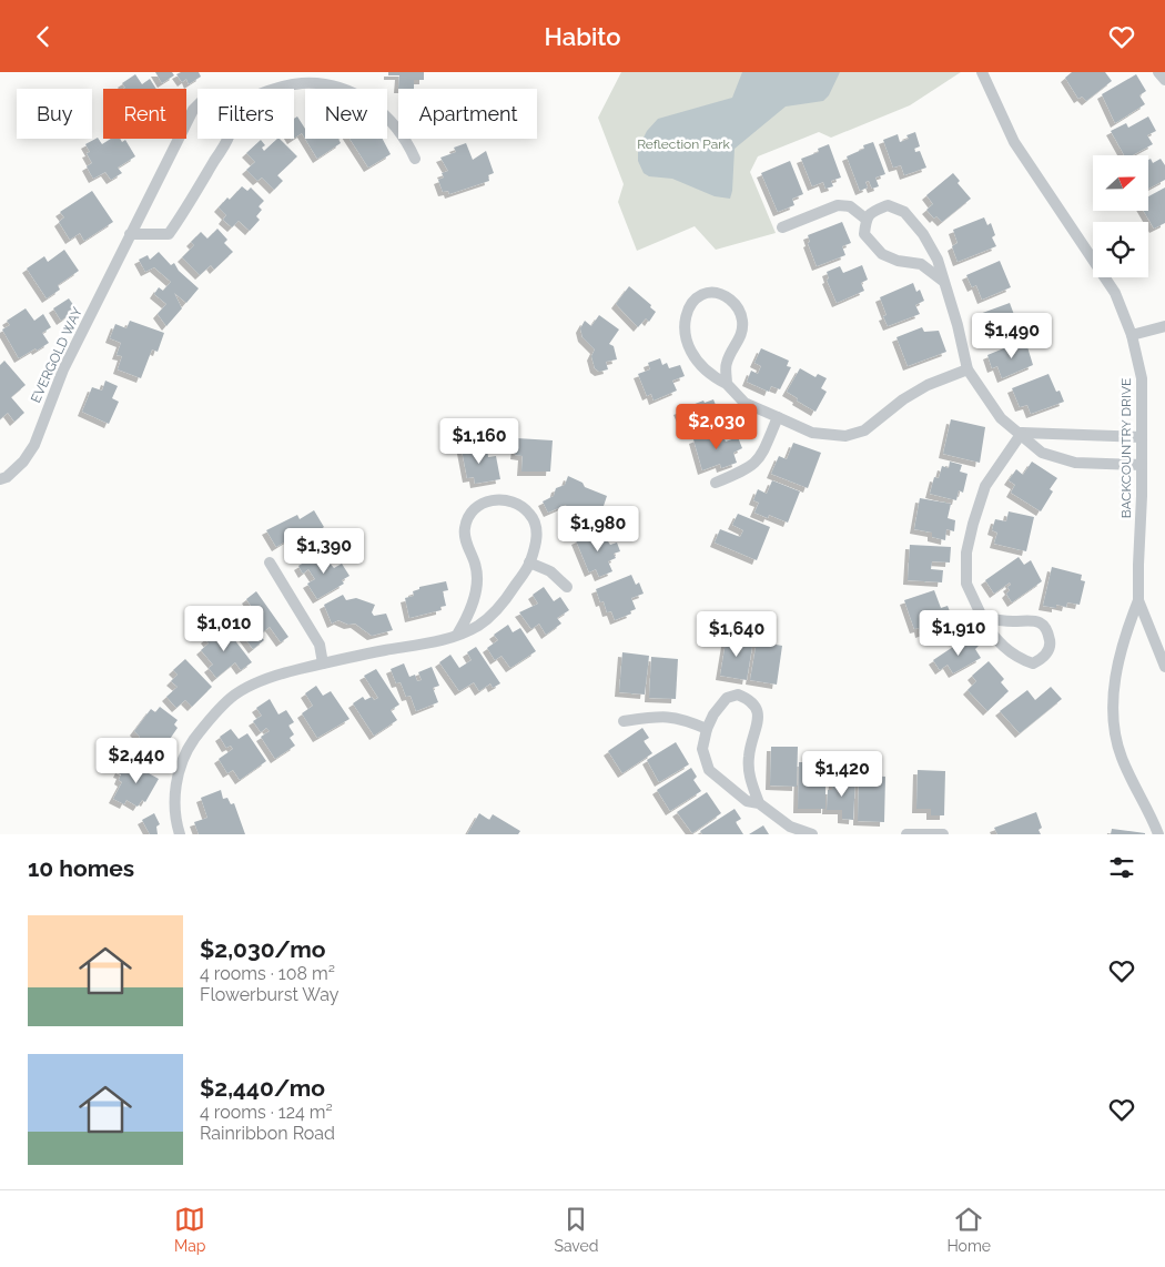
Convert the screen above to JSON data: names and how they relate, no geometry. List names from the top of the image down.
{
  "streets": {
    "street": ["EVERGOLD WAY", "BACKCOUNTRY DRIVE"]
  },
  "parks": ["Reflection Park"],
  "north": "right",
  "page": {
    "header": "Habito",
    "chip": [
      "Buy",
      "Rent",
      "Filters",
      "New",
      "Apartment"
    ],
    "price": [
      "$1,490",
      "$2,030",
      "$1,160",
      "$1,980",
      "$1,390",
      "$1,010",
      "$1,910",
      "$1,640",
      "$2,440",
      "$1,420"
    ],
    "heading": "10 homes",
    "list": [
      {
        "name": "$2,030/mo",
        "note": "4 rooms · 108 m² · Flowerburst Way"
      },
      {
        "name": "$2,440/mo",
        "note": "4 rooms · 124 m² · Rainribbon Road"
      }
    ],
    "tabs": ["Map", "Saved", "Home"]
  }
}
